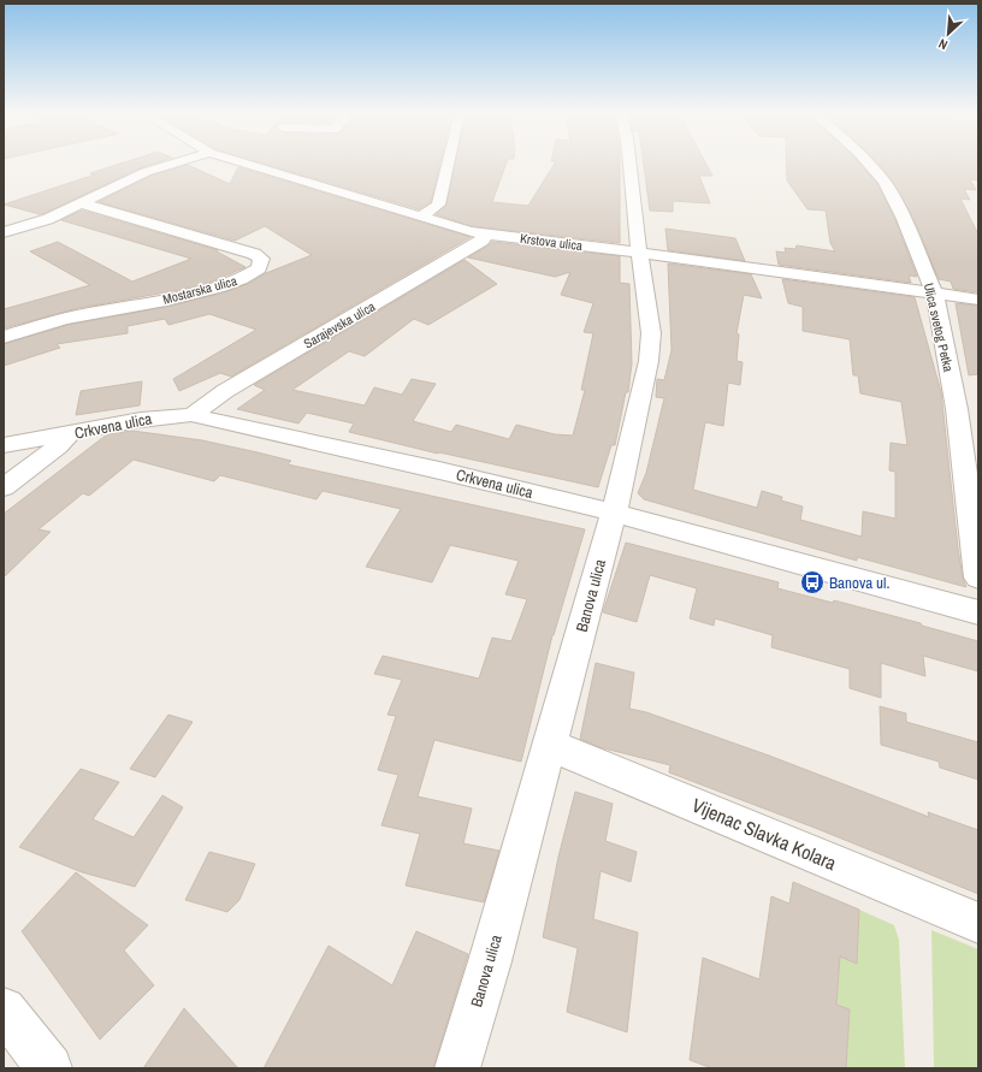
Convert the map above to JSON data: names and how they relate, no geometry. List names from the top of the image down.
{
  "streets": {
    "street": [
      "Krstova ulica",
      "Mostarska ulica",
      "Sarajevska ulica",
      "Ulica svetog Petka",
      "Crkvena ulica",
      "Banova ulica",
      "Vijenac Slavka Kolara"
    ]
  },
  "crossings": [
    ["Krstova ulica", "Sarajevska ulica"],
    ["Krstova ulica", "Ulica svetog Petka"],
    ["Krstova ulica", "Banova ulica"],
    ["Sarajevska ulica", "Crkvena ulica"],
    ["Crkvena ulica", "Banova ulica"],
    ["Banova ulica", "Vijenac Slavka Kolara"]
  ],
  "places": {
    "bus stop": ["Banova ul."]
  },
  "north": "bottom left"
}
